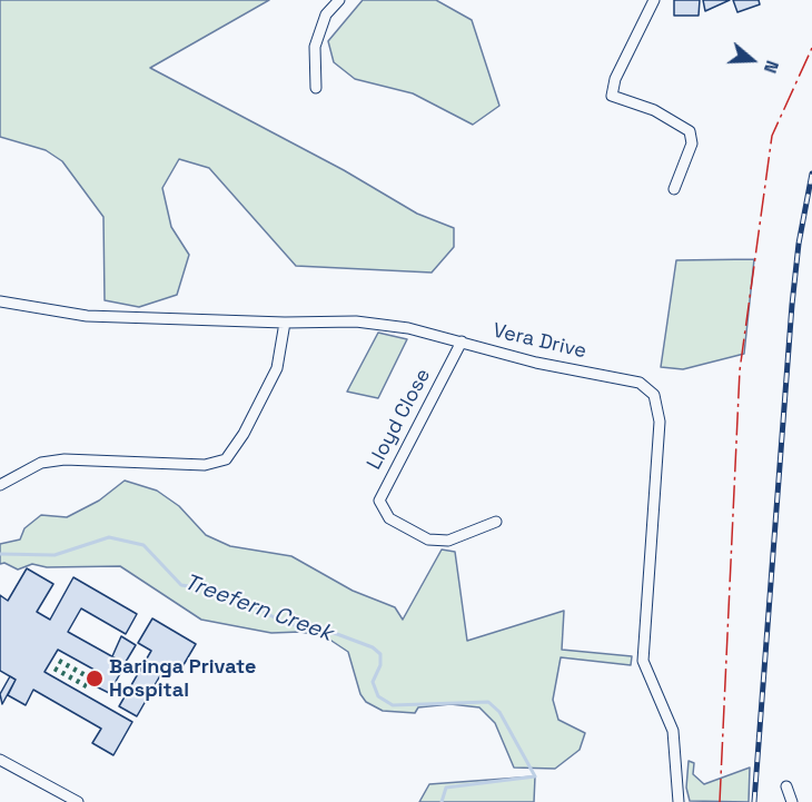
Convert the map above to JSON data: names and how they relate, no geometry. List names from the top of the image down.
{
  "streets": {
    "street": ["Vera Drive", "Lloyd Close"]
  },
  "crossings": [
    ["Vera Drive", "Lloyd Close"]
  ],
  "water": ["Treefern Creek"],
  "places": ["Baringa Private Hospital"],
  "north": "right"
}
